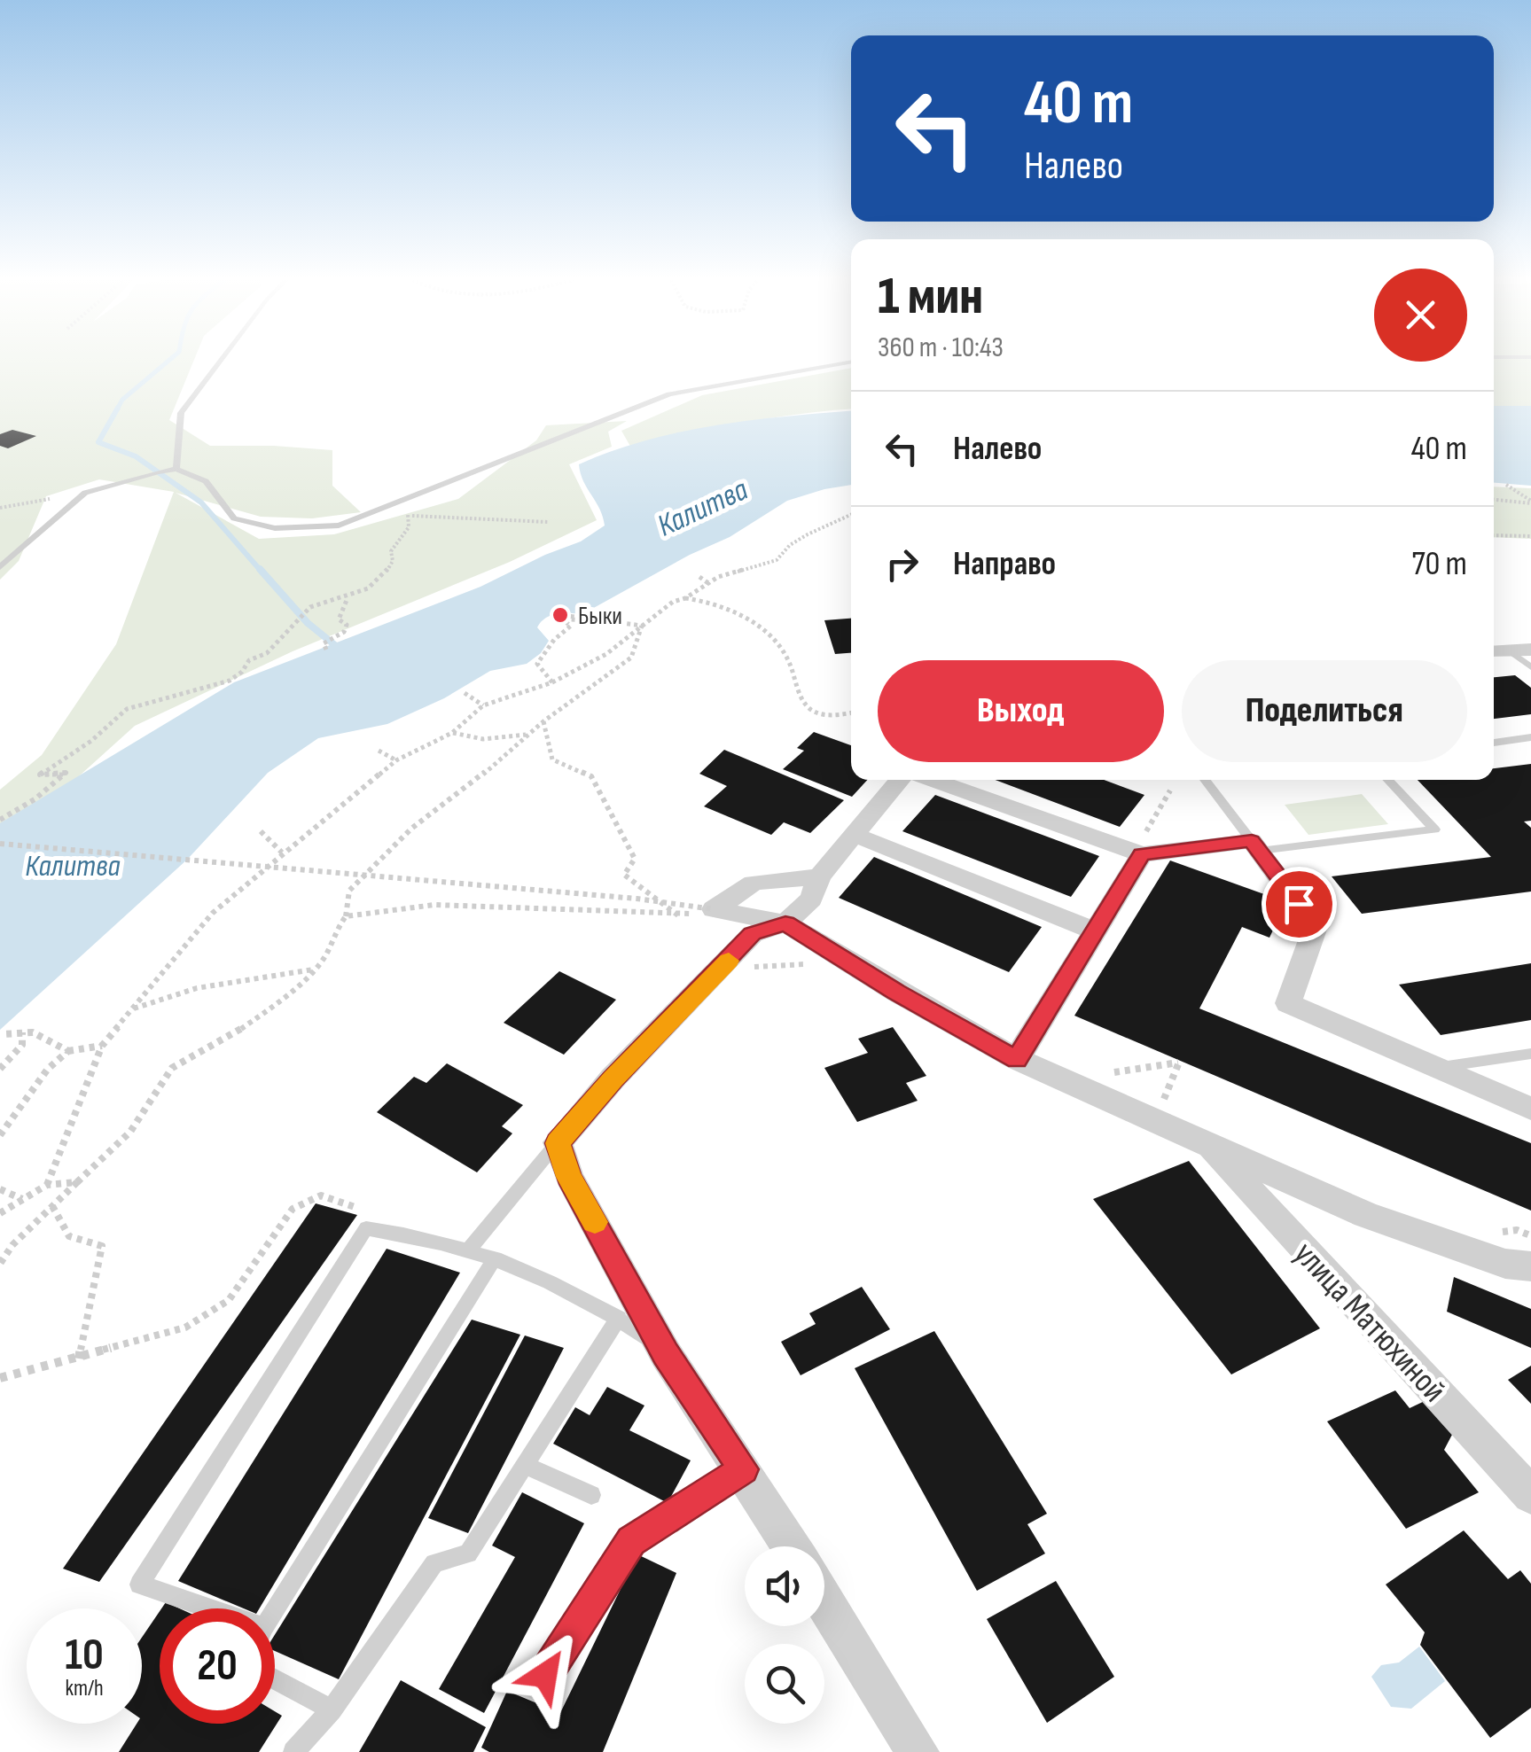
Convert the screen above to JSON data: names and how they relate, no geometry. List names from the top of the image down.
{
  "streets": {
    "street": ["улица Матюхиной"]
  },
  "water": ["Калитва"],
  "places": ["Быки"],
  "page": {
    "turn": ["40 m", "Налево"],
    "heading": ["1 мин", "360 m · 10:43"],
    "list": [
      {
        "name": "Налево",
        "value": "40 m"
      },
      {
        "name": "Направо",
        "value": "70 m"
      }
    ],
    "buttons": ["Выход", "Поделиться"],
    "speed": "10 km/h",
    "limit": "20"
  }
}
